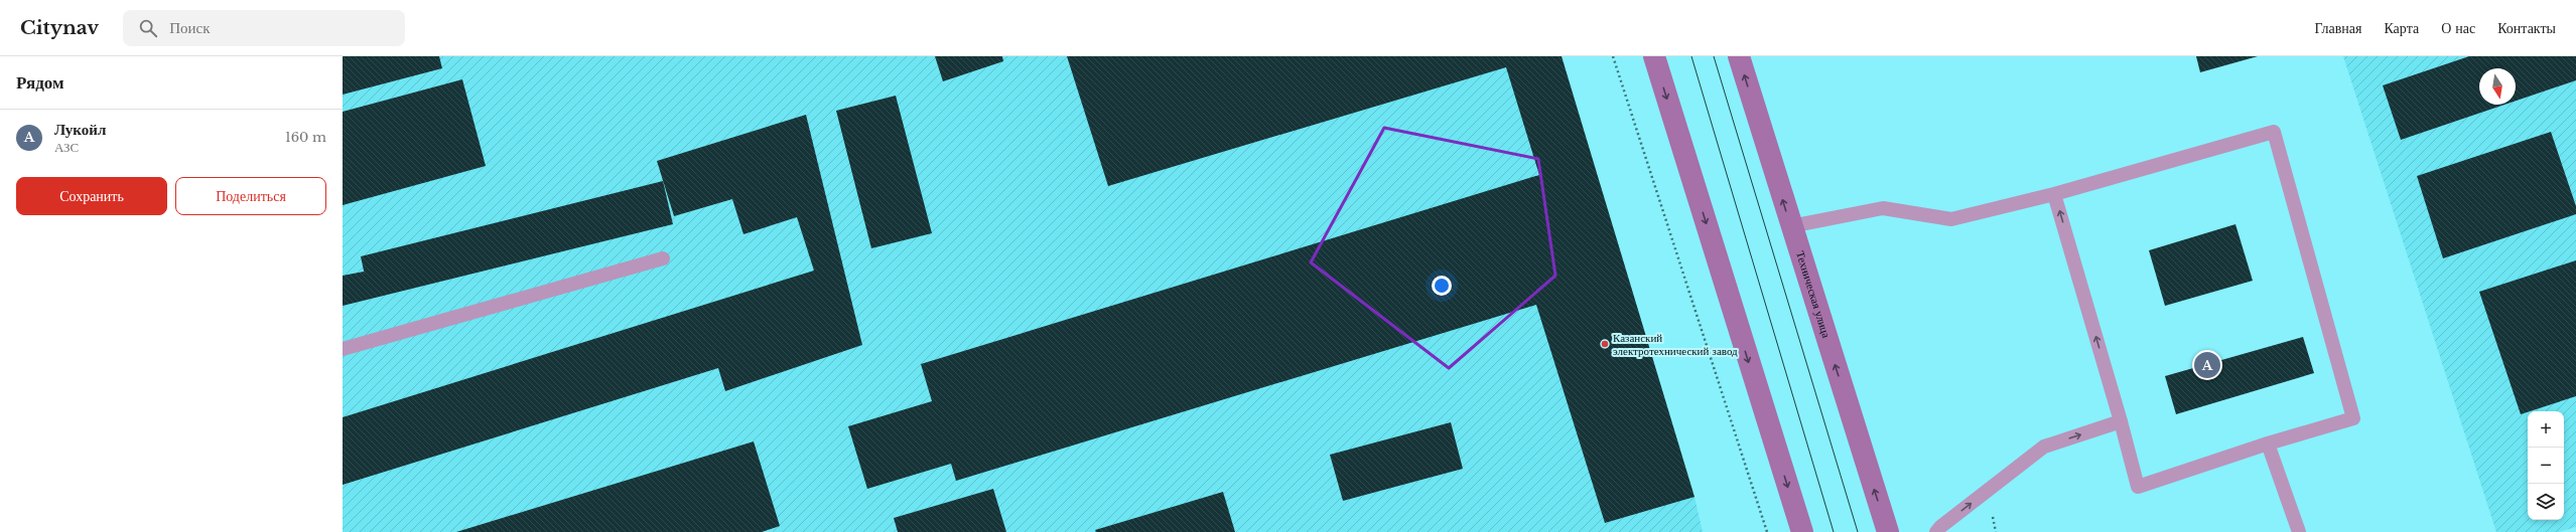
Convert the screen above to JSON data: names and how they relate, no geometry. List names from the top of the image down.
{
  "streets": {
    "main road": ["Техническая улица"]
  },
  "places": ["Казанский электротехнический завод"],
  "north": "bottom",
  "page": {
    "header": "Citynav",
    "search": "Поиск",
    "nav": [
      "Главная",
      "Карта",
      "О нас",
      "Контакты"
    ],
    "heading": "Рядом",
    "list": [
      {
        "mark": "A",
        "name": "Лукойл",
        "note": "АЗС",
        "value": "160 m"
      }
    ],
    "buttons": ["Сохранить", "Поделиться"],
    "pins": "A",
    "map_buttons": ["+", "−"]
  }
}
